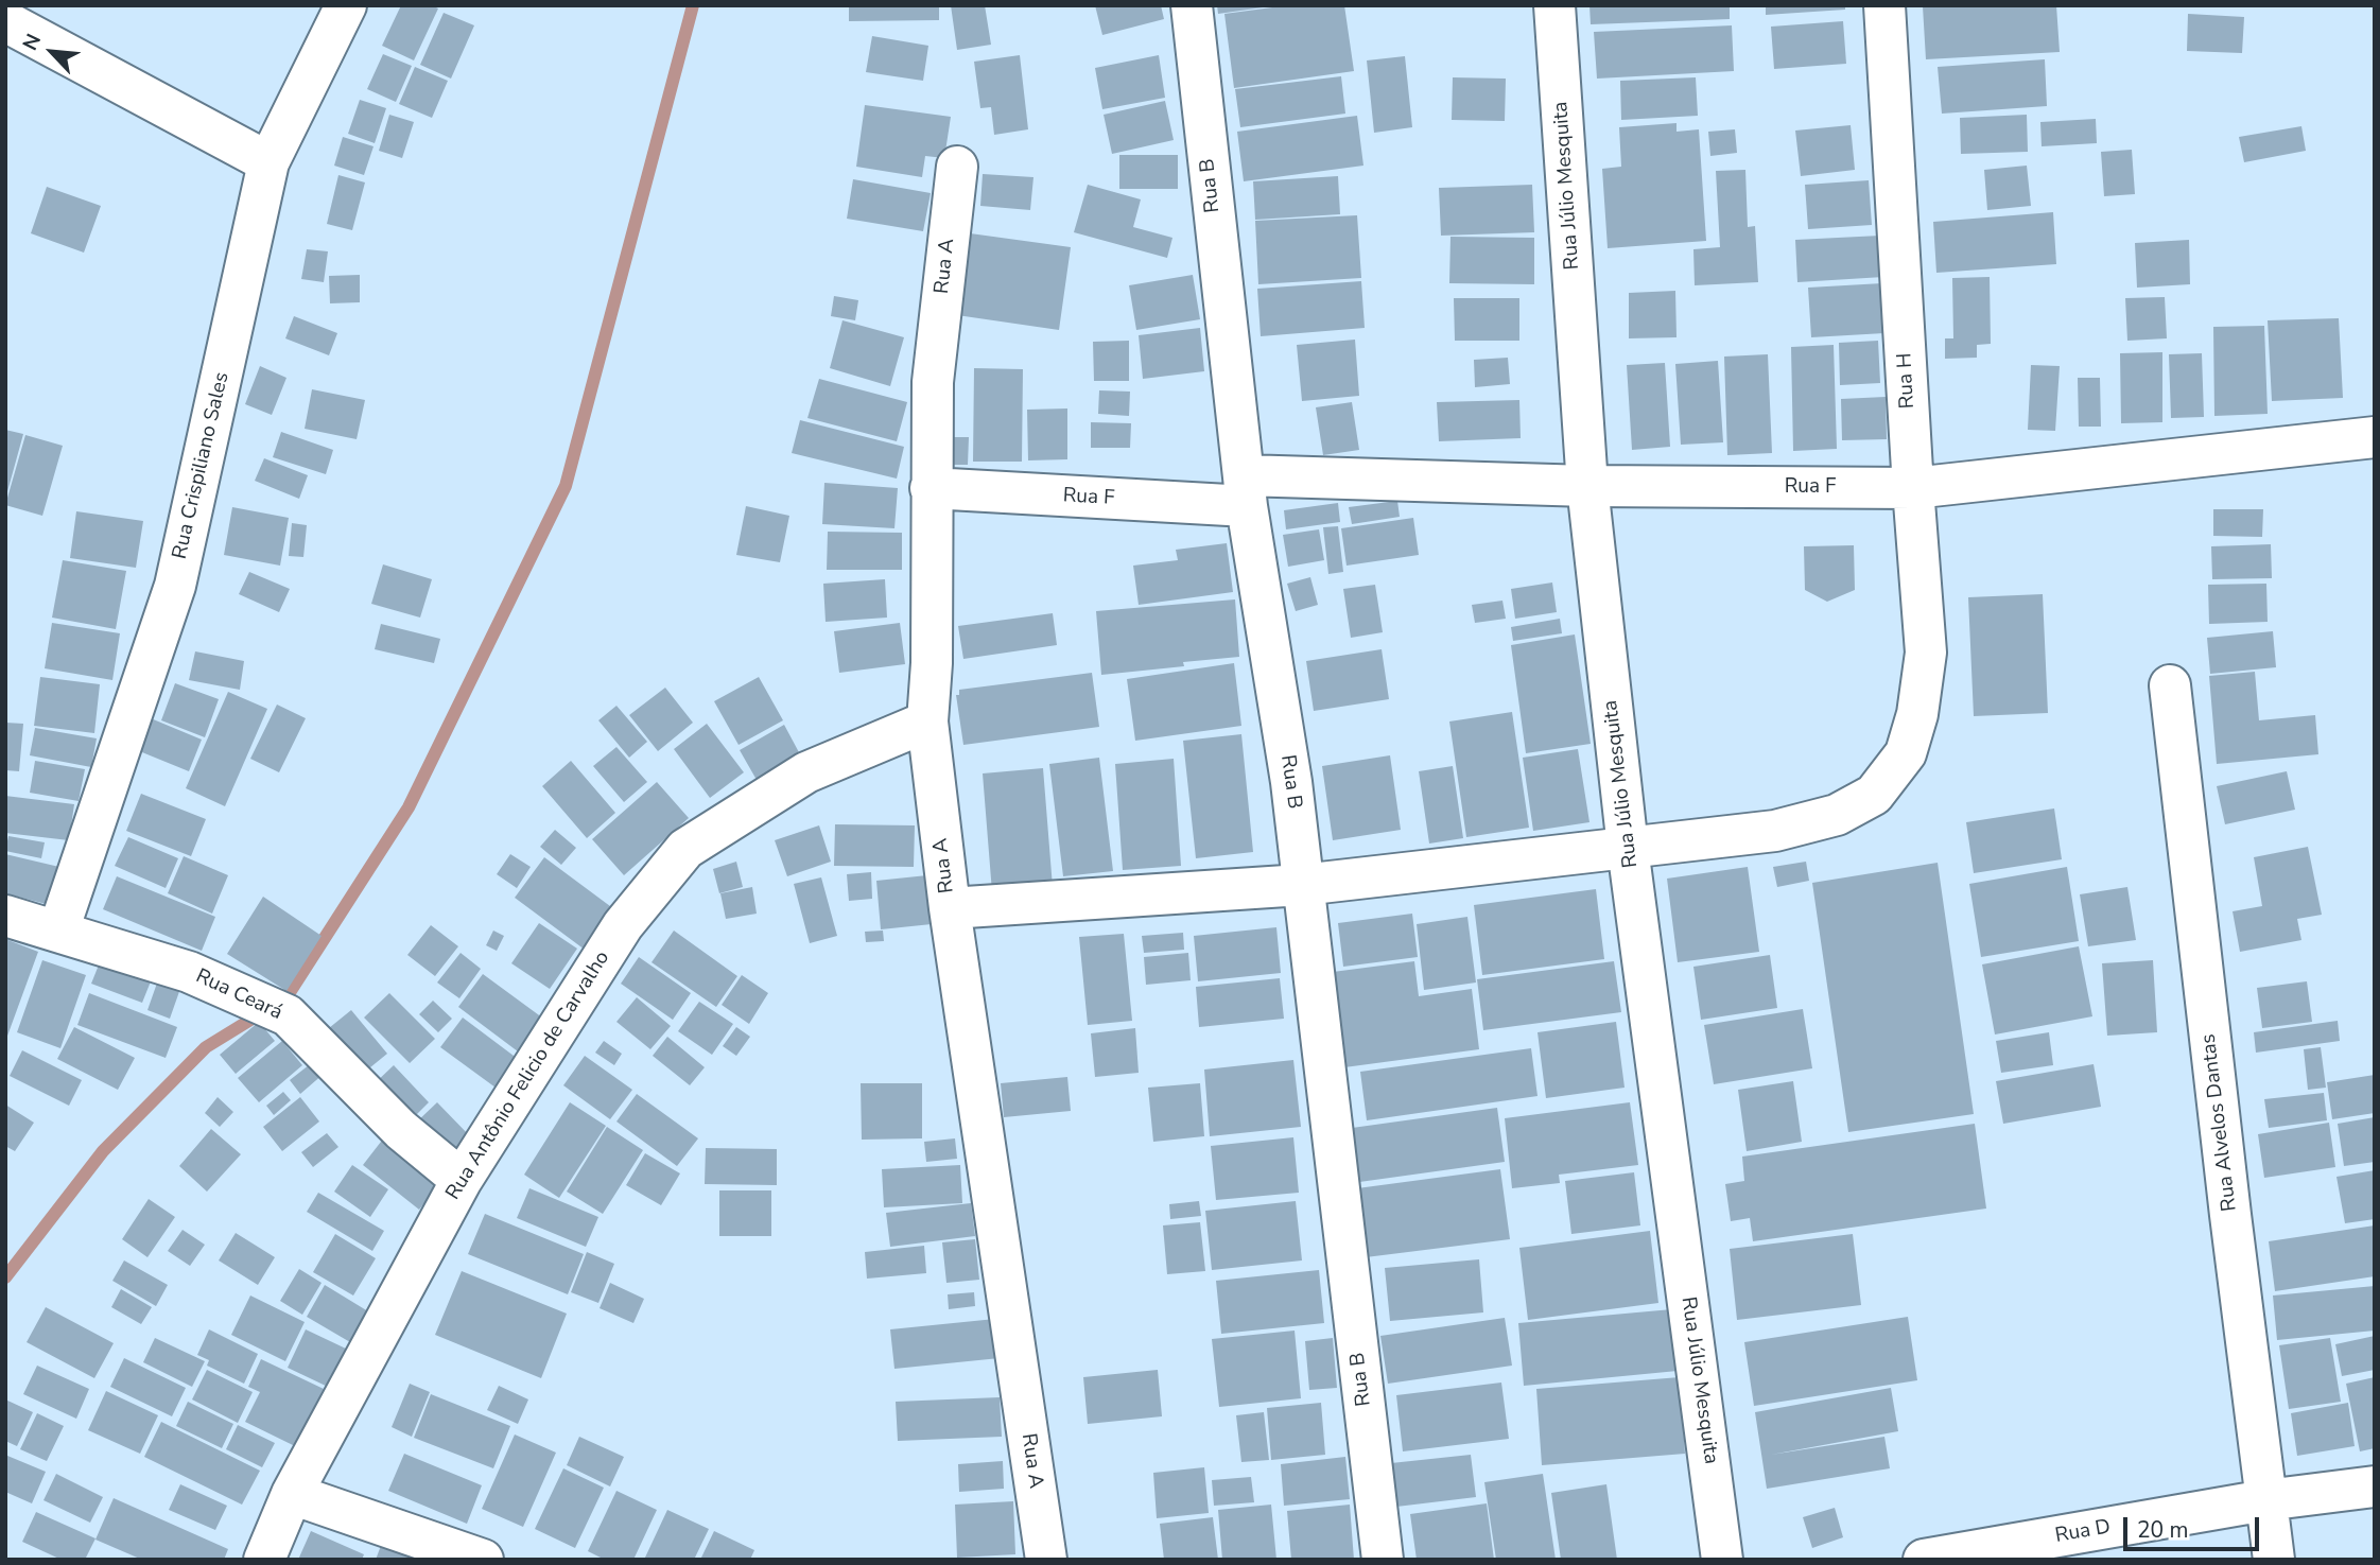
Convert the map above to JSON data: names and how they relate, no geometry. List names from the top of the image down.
{
  "streets": {
    "street": [
      "Rua B",
      "Rua Júlio Mesquita",
      "Rua A",
      "Rua H",
      "Rua Crispiliano Sales",
      "Rua F",
      "Rua Ceará",
      "Rua Antônio Felicio de Carvalho",
      "Rua Alvelos Dantas",
      "Rua D"
    ]
  },
  "crossings": [
    ["Rua B", "Rua F"],
    ["Rua Júlio Mesquita", "Rua H"],
    ["Rua Júlio Mesquita", "Rua F"],
    ["Rua A", "Rua F"],
    ["Rua A", "Rua Antônio Felicio de Carvalho"],
    ["Rua H", "Rua F"],
    ["Rua Crispiliano Sales", "Rua Ceará"],
    ["Rua Ceará", "Rua Antônio Felicio de Carvalho"],
    ["Rua Alvelos Dantas", "Rua D"]
  ],
  "scale_bar": "20 m",
  "north": "top left"
}
